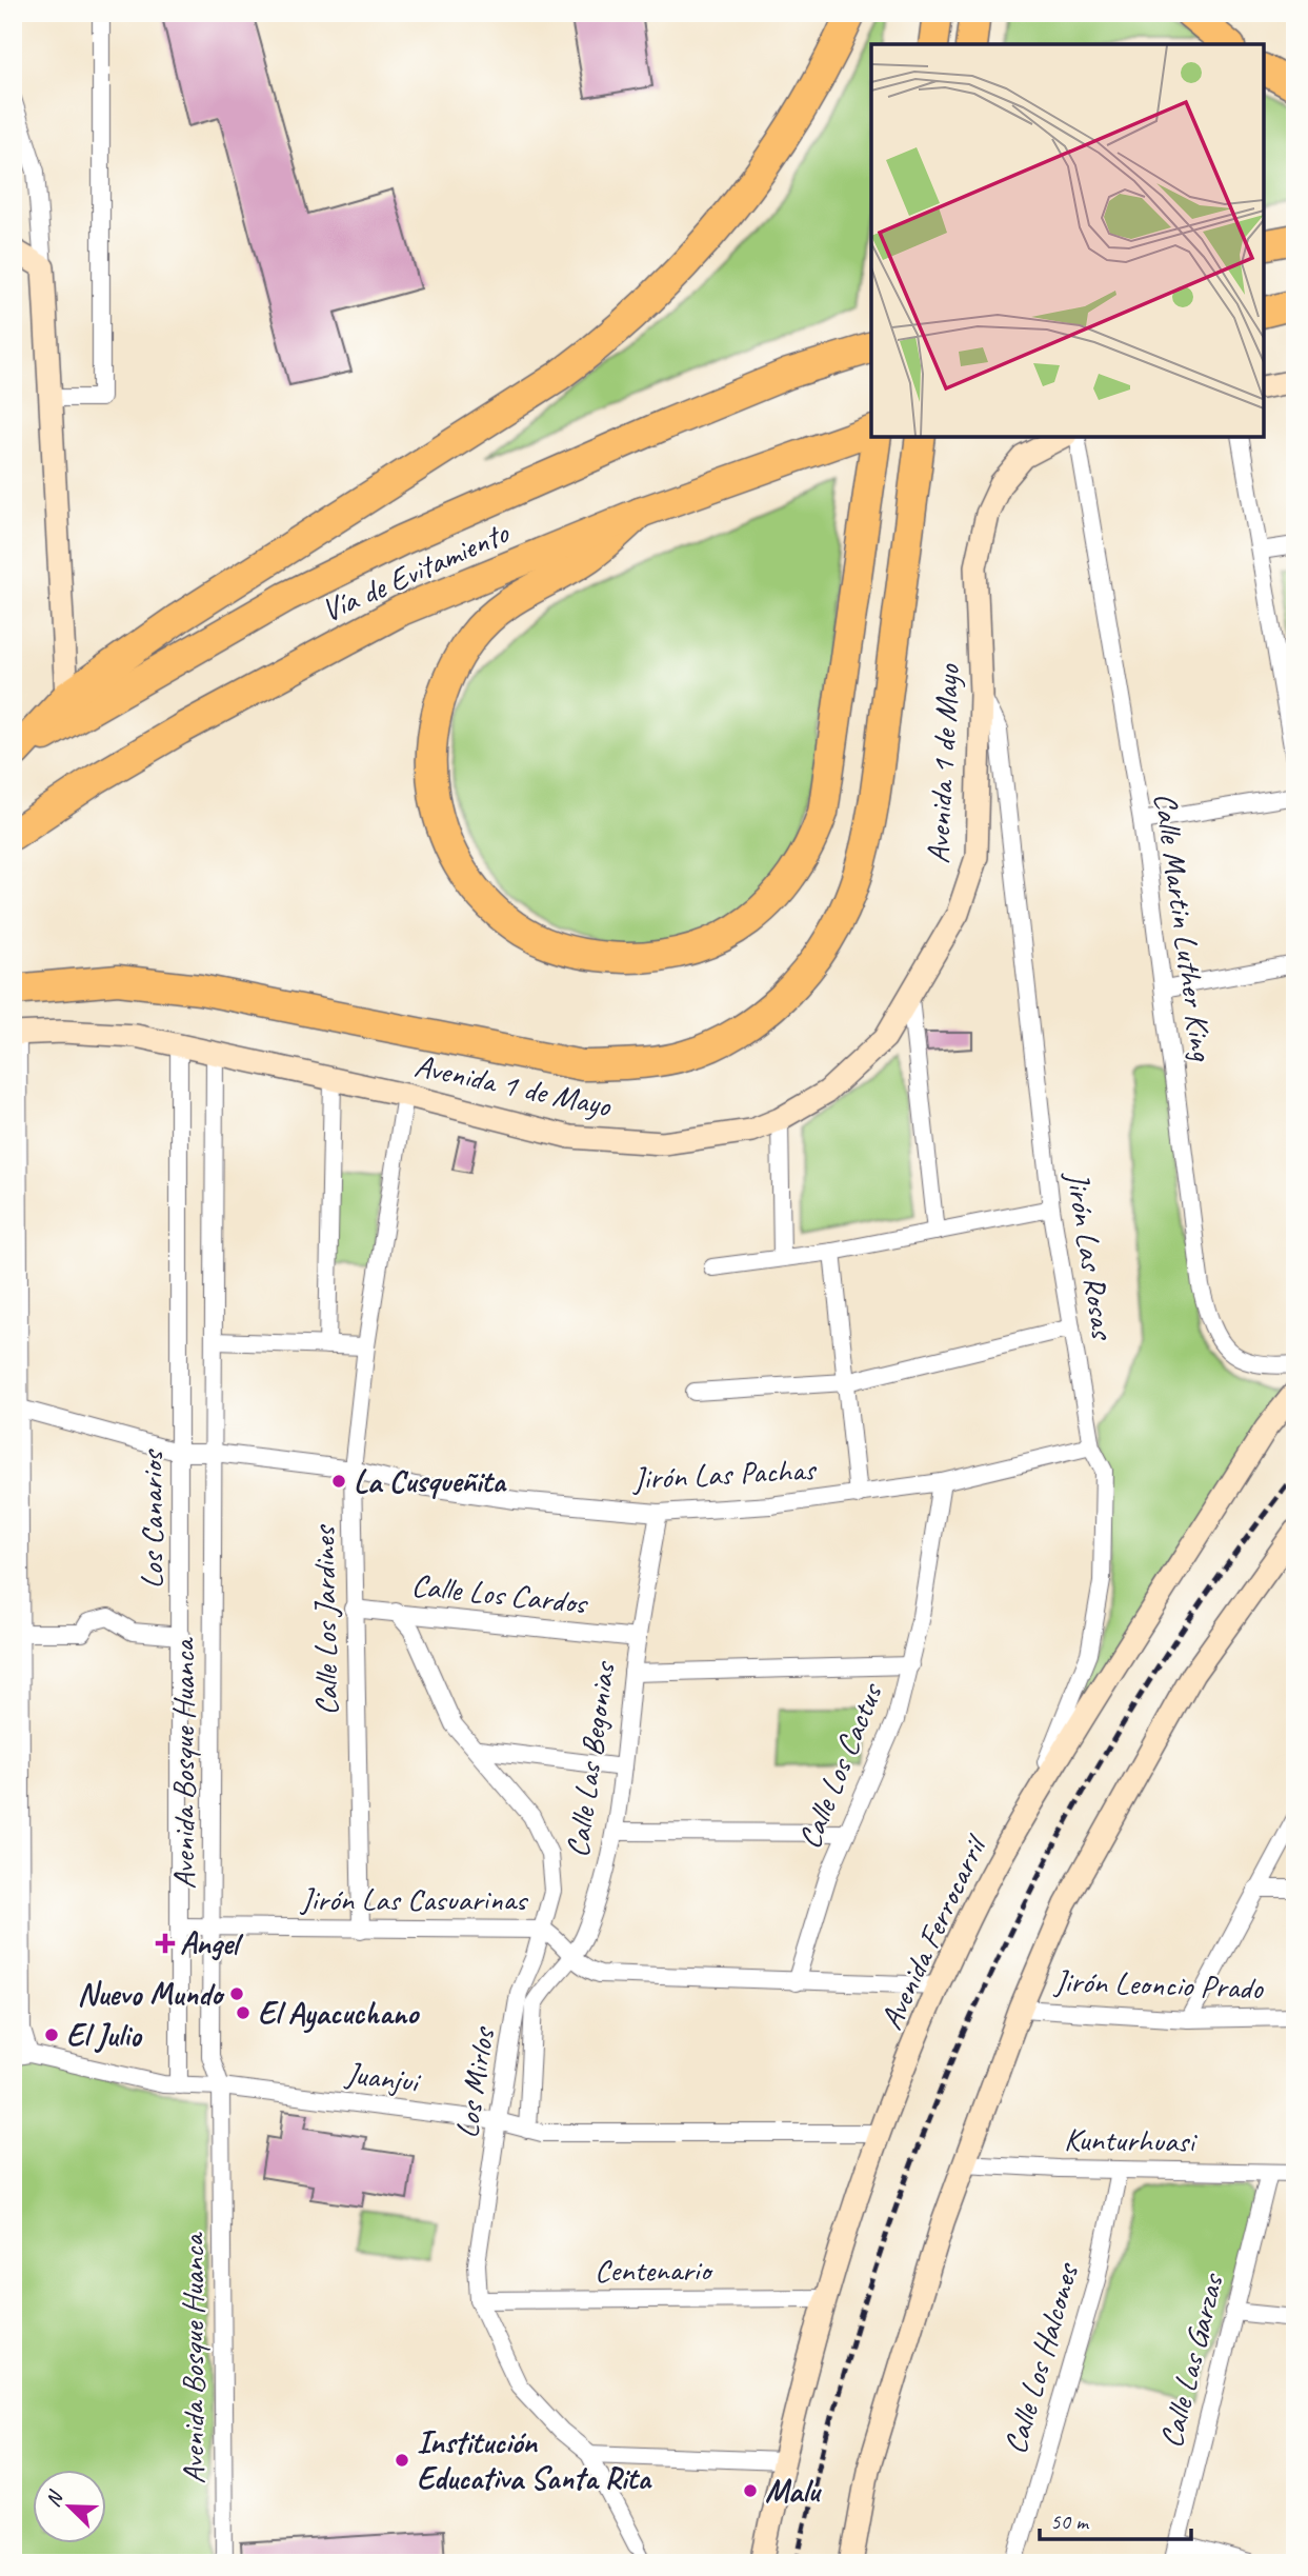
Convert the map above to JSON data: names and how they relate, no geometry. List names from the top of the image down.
{
  "streets": {
    "highway": ["Vía de Evitamiento"],
    "main road": ["Avenida 1 de Mayo", "Avenida Ferrocarril"],
    "street": [
      "Calle Martin Luther King",
      "Jirón Las Rosas",
      "Jirón Las Pachas",
      "Los Canarios",
      "Calle Los Cardos",
      "Calle Los Jardines",
      "Calle Las Begonias",
      "Avenida Bosque Huanca",
      "Calle Los Cactus",
      "Jirón Las Casuarinas",
      "Jirón Leoncio Prado",
      "Juanjui",
      "Los Mirlos",
      "Kunturhuasi",
      "Centenario",
      "Calle Los Halcones",
      "Calle Las Garzas"
    ]
  },
  "crossings": [
    ["Avenida 1 de Mayo", "Jirón Las Rosas"],
    ["Avenida 1 de Mayo", "Los Canarios"],
    ["Avenida 1 de Mayo", "Calle Los Jardines"],
    ["Avenida 1 de Mayo", "Avenida Bosque Huanca"],
    ["Jirón Las Rosas", "Jirón Las Pachas"],
    ["Jirón Las Rosas", "Avenida Ferrocarril"],
    ["Jirón Las Pachas", "Los Canarios"],
    ["Jirón Las Pachas", "Calle Los Jardines"],
    ["Jirón Las Pachas", "Calle Las Begonias"],
    ["Jirón Las Pachas", "Avenida Bosque Huanca"],
    ["Jirón Las Pachas", "Calle Los Cactus"],
    ["Los Canarios", "Jirón Las Casuarinas"],
    ["Los Canarios", "Juanjui"],
    ["Calle Los Cardos", "Calle Los Jardines"],
    ["Calle Los Cardos", "Calle Las Begonias"],
    ["Calle Los Cardos", "Los Mirlos"],
    ["Calle Los Jardines", "Jirón Las Casuarinas"],
    ["Calle Las Begonias", "Jirón Las Casuarinas"],
    ["Calle Las Begonias", "Juanjui"],
    ["Avenida Bosque Huanca", "Jirón Las Casuarinas"],
    ["Avenida Bosque Huanca", "Juanjui"],
    ["Calle Los Cactus", "Jirón Las Casuarinas"],
    ["Jirón Las Casuarinas", "Avenida Ferrocarril"],
    ["Jirón Las Casuarinas", "Los Mirlos"],
    ["Avenida Ferrocarril", "Juanjui"],
    ["Avenida Ferrocarril", "Centenario"],
    ["Juanjui", "Los Mirlos"],
    ["Los Mirlos", "Centenario"],
    ["Kunturhuasi", "Calle Los Halcones"],
    ["Kunturhuasi", "Calle Las Garzas"]
  ],
  "places": {
    "other": [
      "La Cusqueñita",
      "Nuevo Mundo",
      "El Ayacuchano",
      "El Julio",
      "Institución Educativa Santa Rita",
      "Malu"
    ],
    "health": ["Angel"]
  },
  "scale_bar": "50 m",
  "north": "top left"
}
